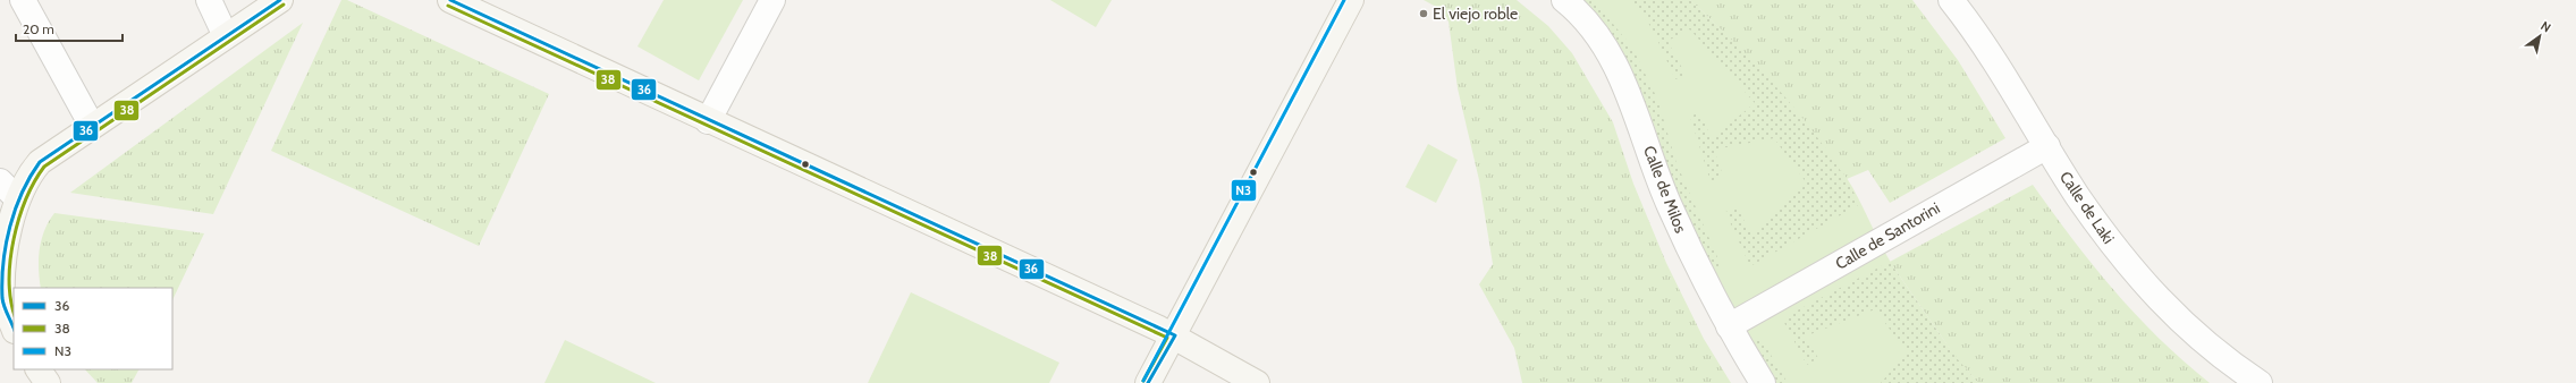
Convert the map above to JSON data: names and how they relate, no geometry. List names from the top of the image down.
{
  "streets": {
    "street": ["Calle de Milos", "Calle de Laki", "Calle de Santorini"]
  },
  "crossings": [
    ["Calle de Milos", "Calle de Santorini"],
    ["Calle de Laki", "Calle de Santorini"]
  ],
  "places": ["El viejo roble"],
  "lines": ["transit line 36", "transit line N3", "transit line 38"],
  "legend": ["36", "38", "N3"],
  "scale_bar": "20 m",
  "north": "top right"
}
